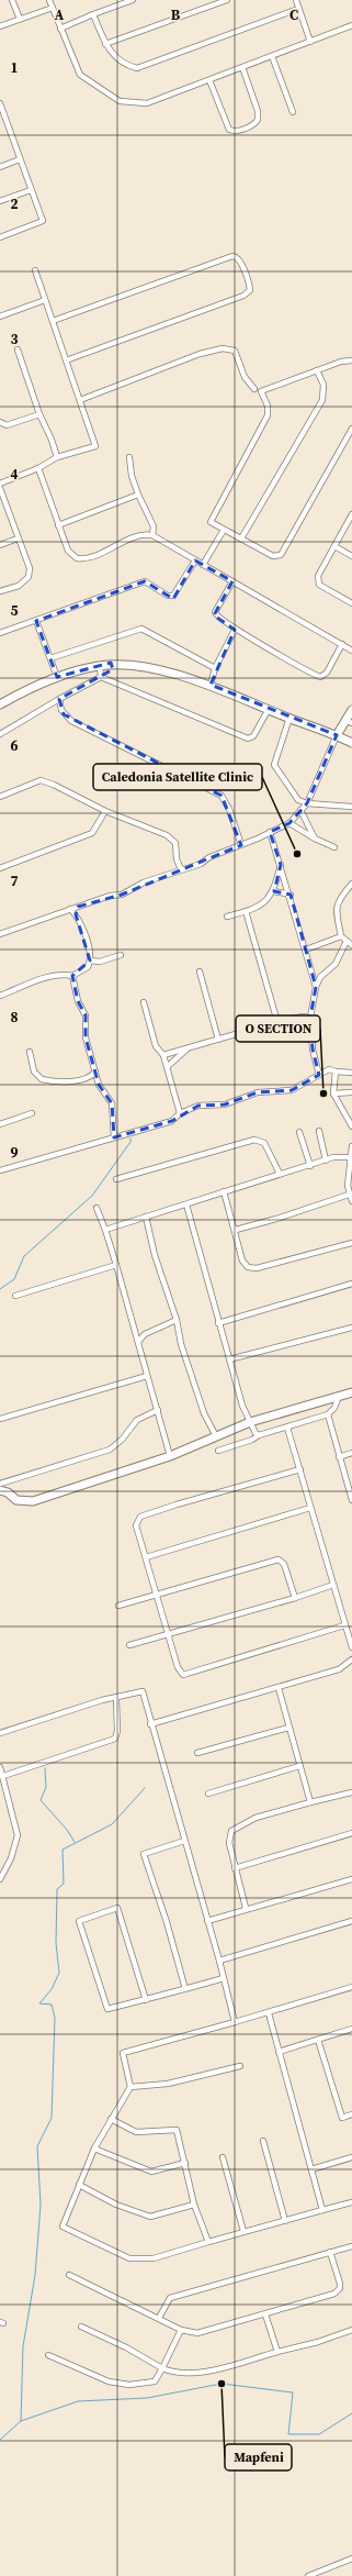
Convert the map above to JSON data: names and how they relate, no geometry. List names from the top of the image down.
{
  "places": ["Caledonia Satellite Clinic", "O SECTION", "Mapfeni"],
  "grid": {
    "columns": ["A", "B", "C"],
    "rows": [
      "1",
      "2",
      "3",
      "4",
      "5",
      "6",
      "7",
      "8",
      "9"
    ]
  }
}
